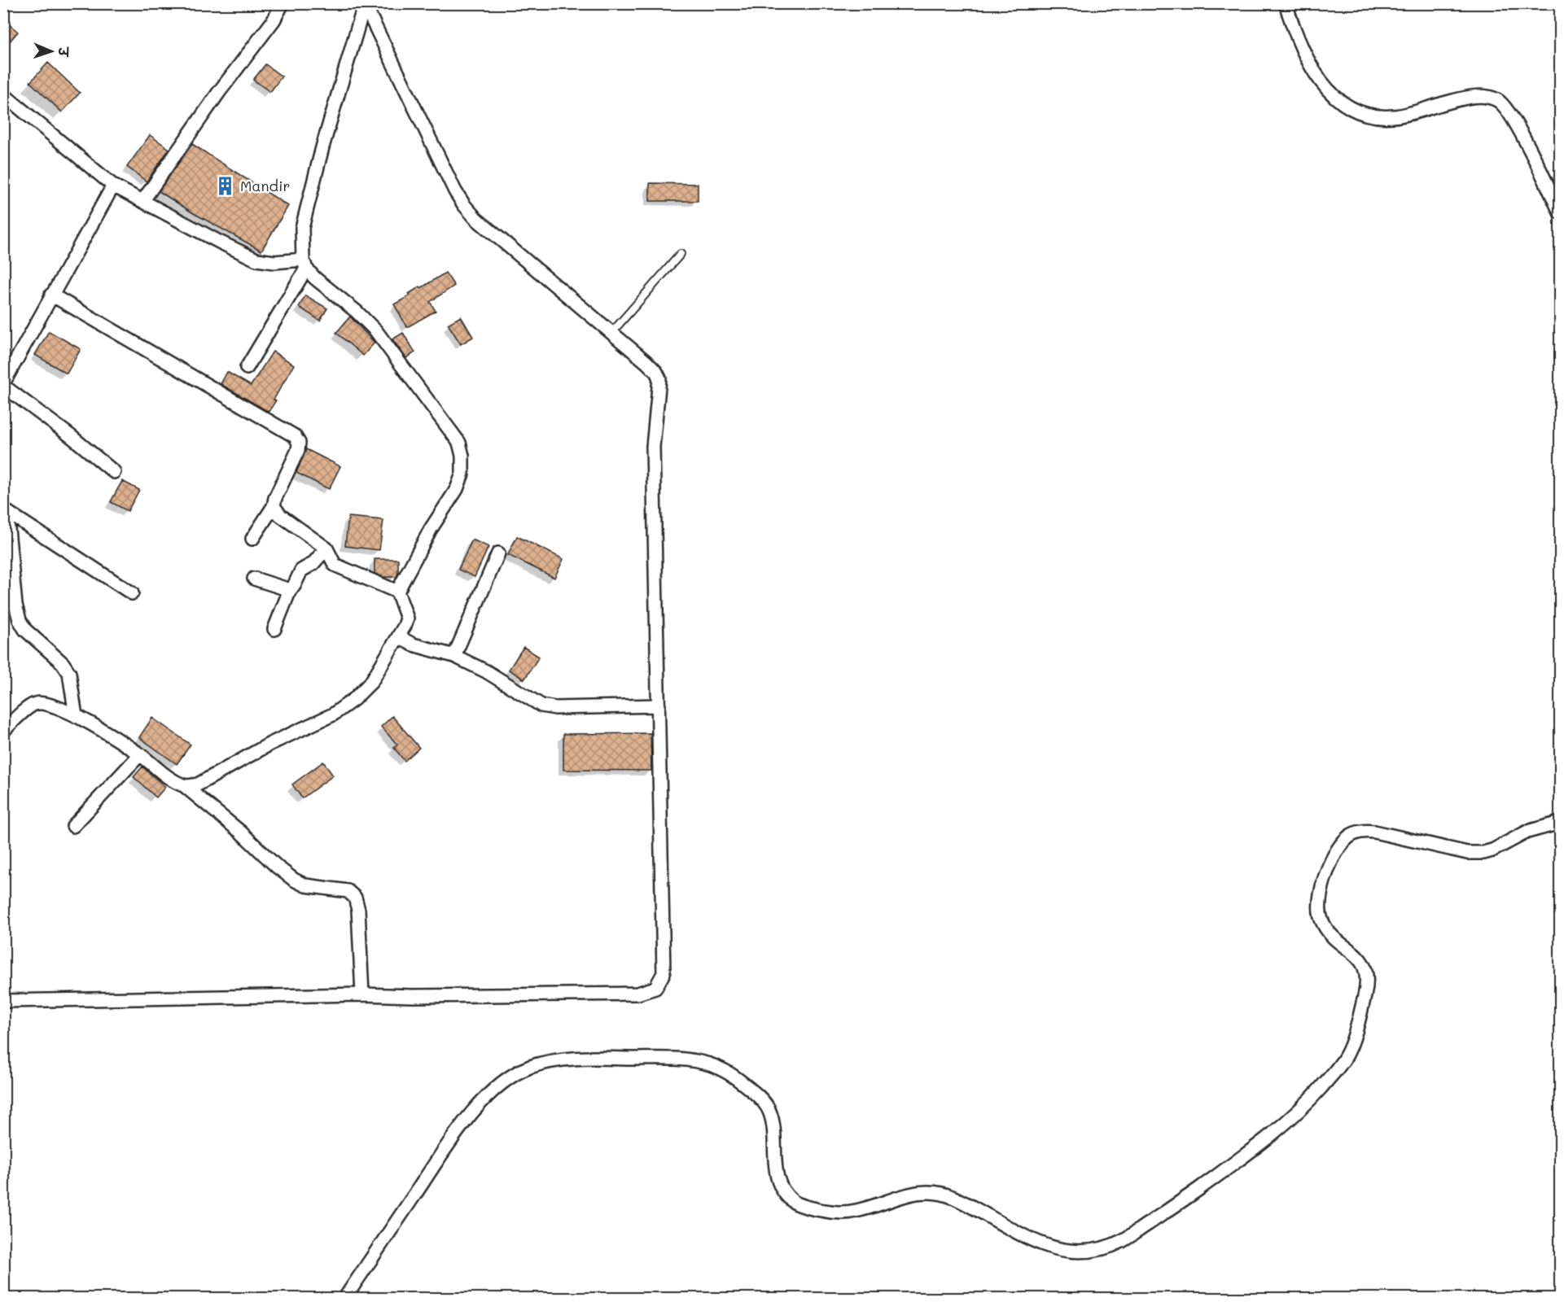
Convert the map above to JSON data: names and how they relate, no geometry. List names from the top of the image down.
{
  "places": {
    "building": ["Mandir"]
  },
  "north": "right"
}
